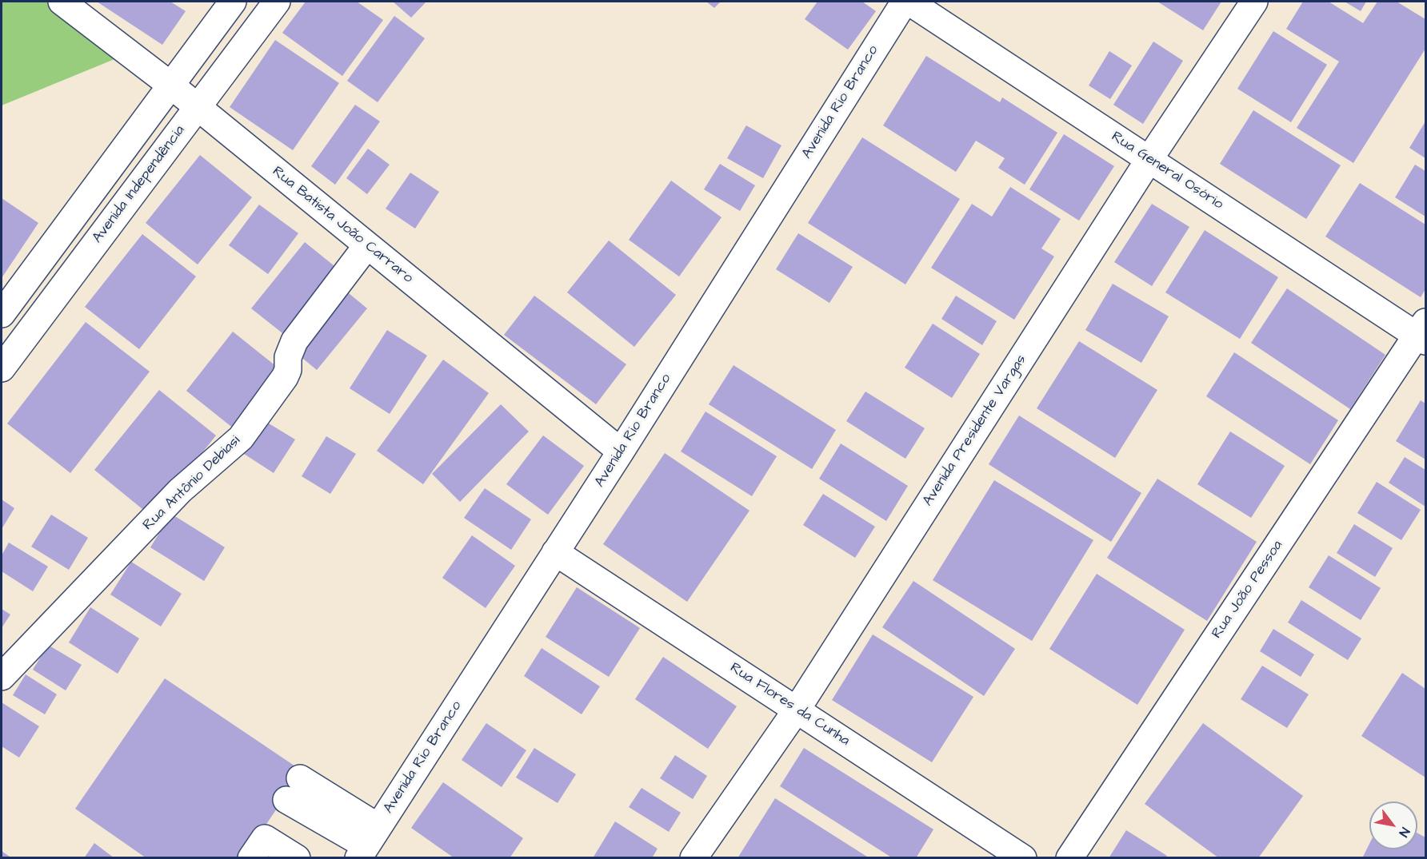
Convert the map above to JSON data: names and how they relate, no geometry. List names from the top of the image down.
{
  "streets": {
    "street": [
      "Avenida Rio Branco",
      "Rua General Osório",
      "Avenida Independência",
      "Rua Batista João Carraro",
      "Avenida Presidente Vargas",
      "Rua Antônio Debiasi",
      "Rua João Pessoa",
      "Rua Flores da Cunha"
    ]
  },
  "crossings": [
    ["Avenida Rio Branco", "Rua Batista João Carraro"],
    ["Avenida Rio Branco", "Rua Flores da Cunha"],
    ["Rua General Osório", "Avenida Presidente Vargas"],
    ["Rua General Osório", "Rua João Pessoa"],
    ["Avenida Independência", "Rua Batista João Carraro"],
    ["Rua Batista João Carraro", "Rua Antônio Debiasi"],
    ["Avenida Presidente Vargas", "Rua Flores da Cunha"]
  ],
  "north": "bottom right"
}
